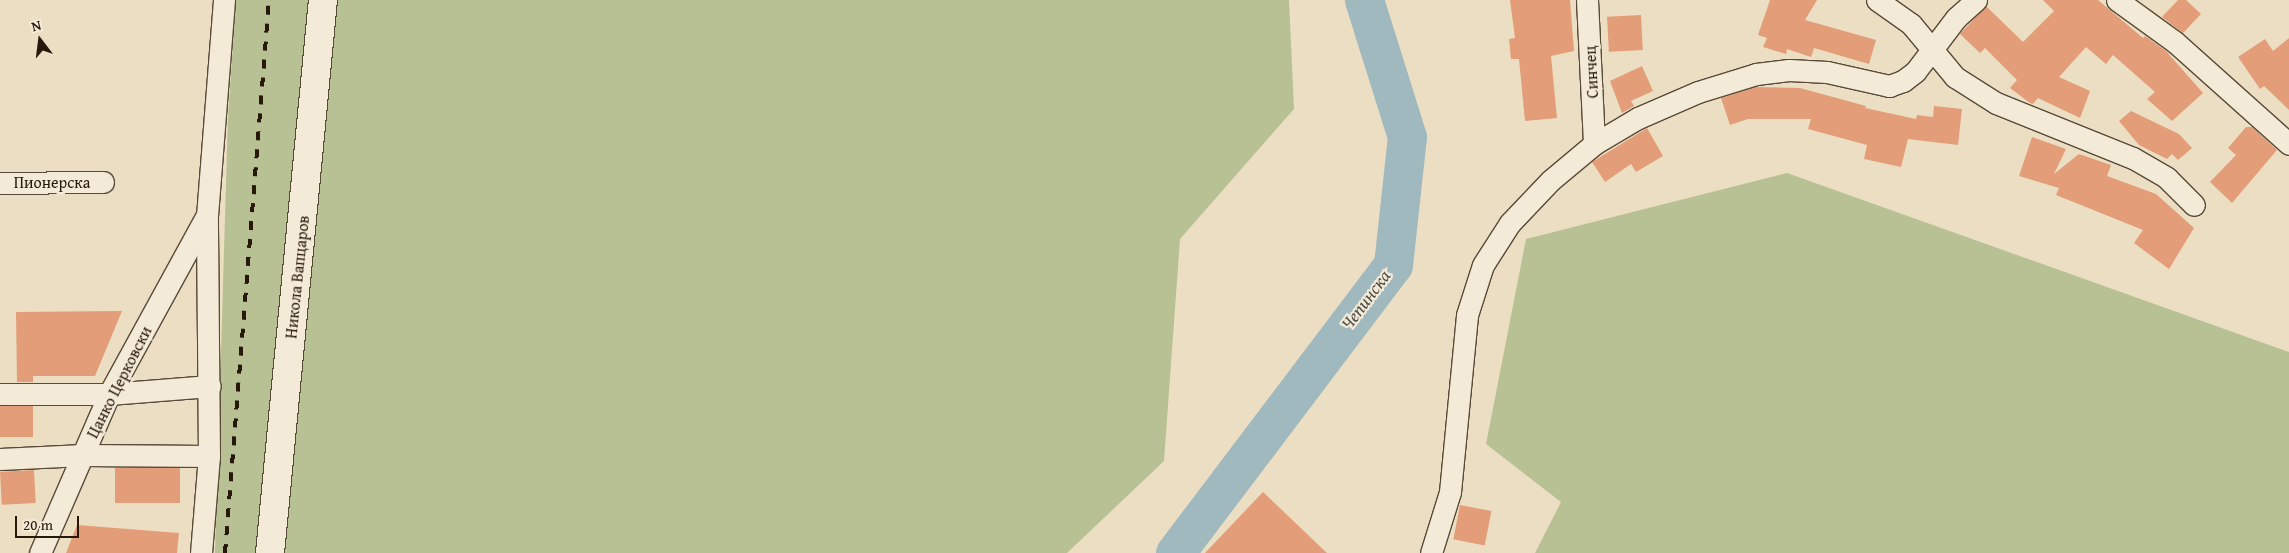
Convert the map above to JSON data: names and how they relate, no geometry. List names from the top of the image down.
{
  "streets": {
    "street": [
      "Синчец",
      "Пионерска",
      "Никола Вапцаров",
      "Цанко Церковски"
    ]
  },
  "water": ["Чепинска"],
  "scale_bar": "20 m",
  "north": "top"
}
